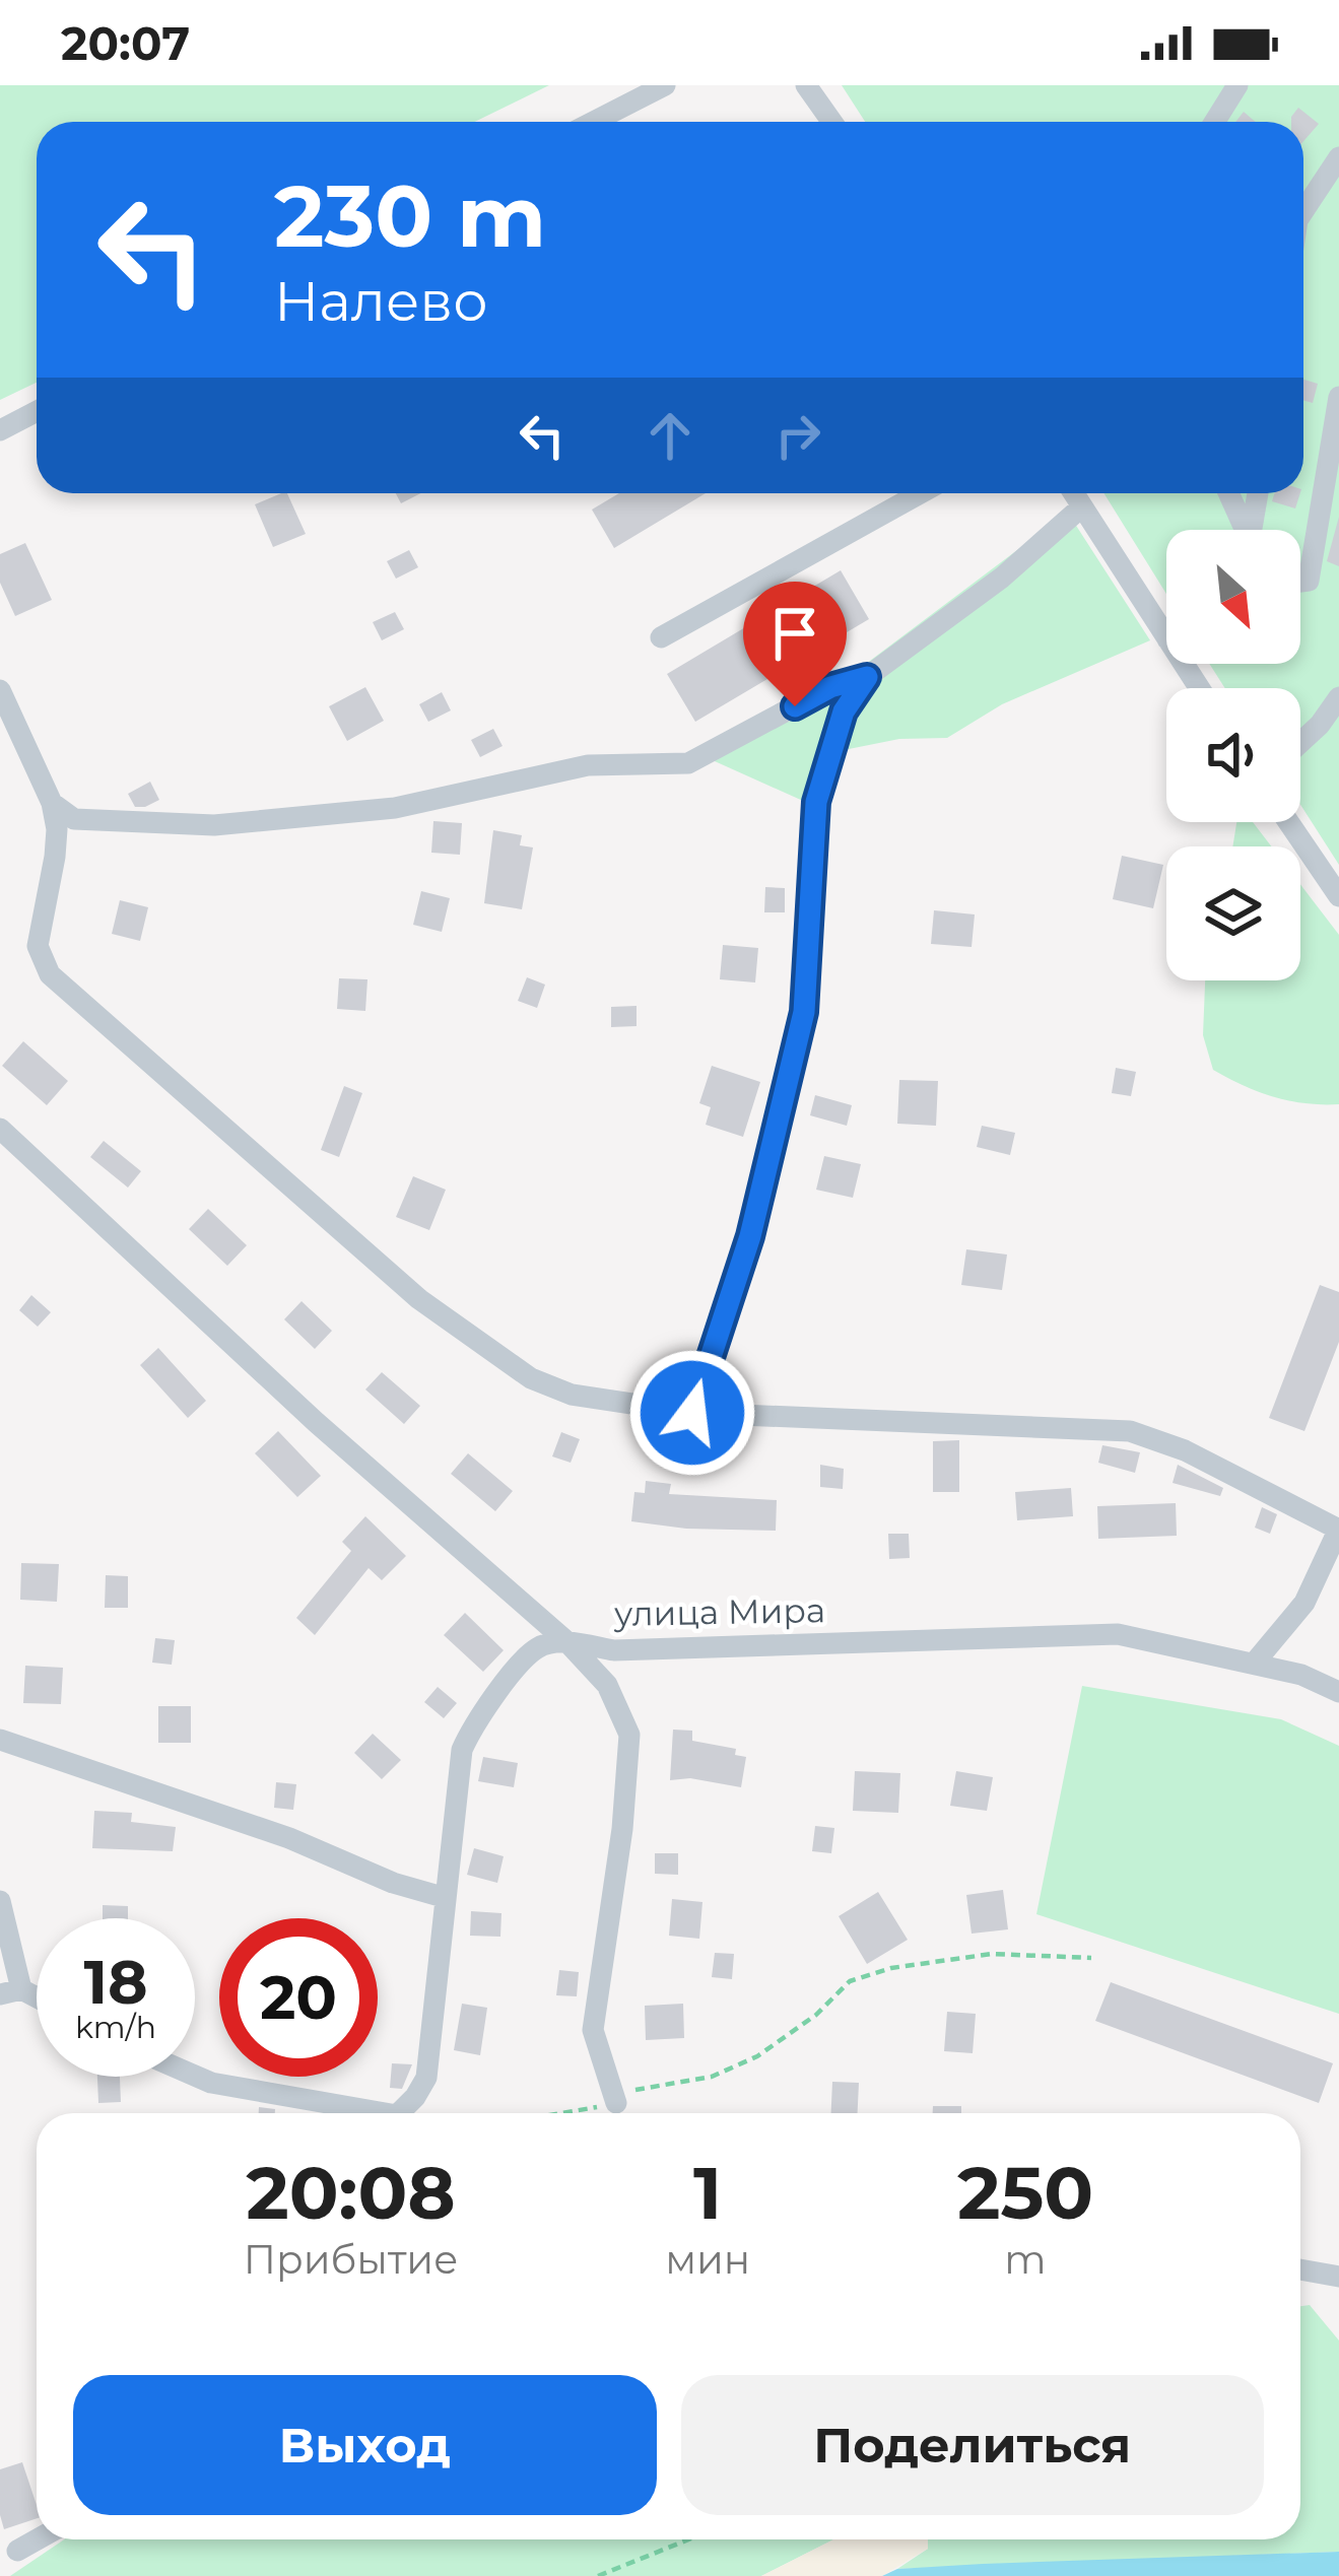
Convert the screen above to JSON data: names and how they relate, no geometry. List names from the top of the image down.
{
  "streets": {
    "street": ["улица Мира"]
  },
  "north": "bottom right",
  "page": {
    "status": "20:07",
    "turn": ["230 m", "Налево"],
    "speed": "18 km/h",
    "limit": "20",
    "eta": [
      "20:08",
      "Прибытие",
      "1",
      "мин",
      "250",
      "m"
    ],
    "buttons": ["Выход", "Поделиться"]
  }
}
